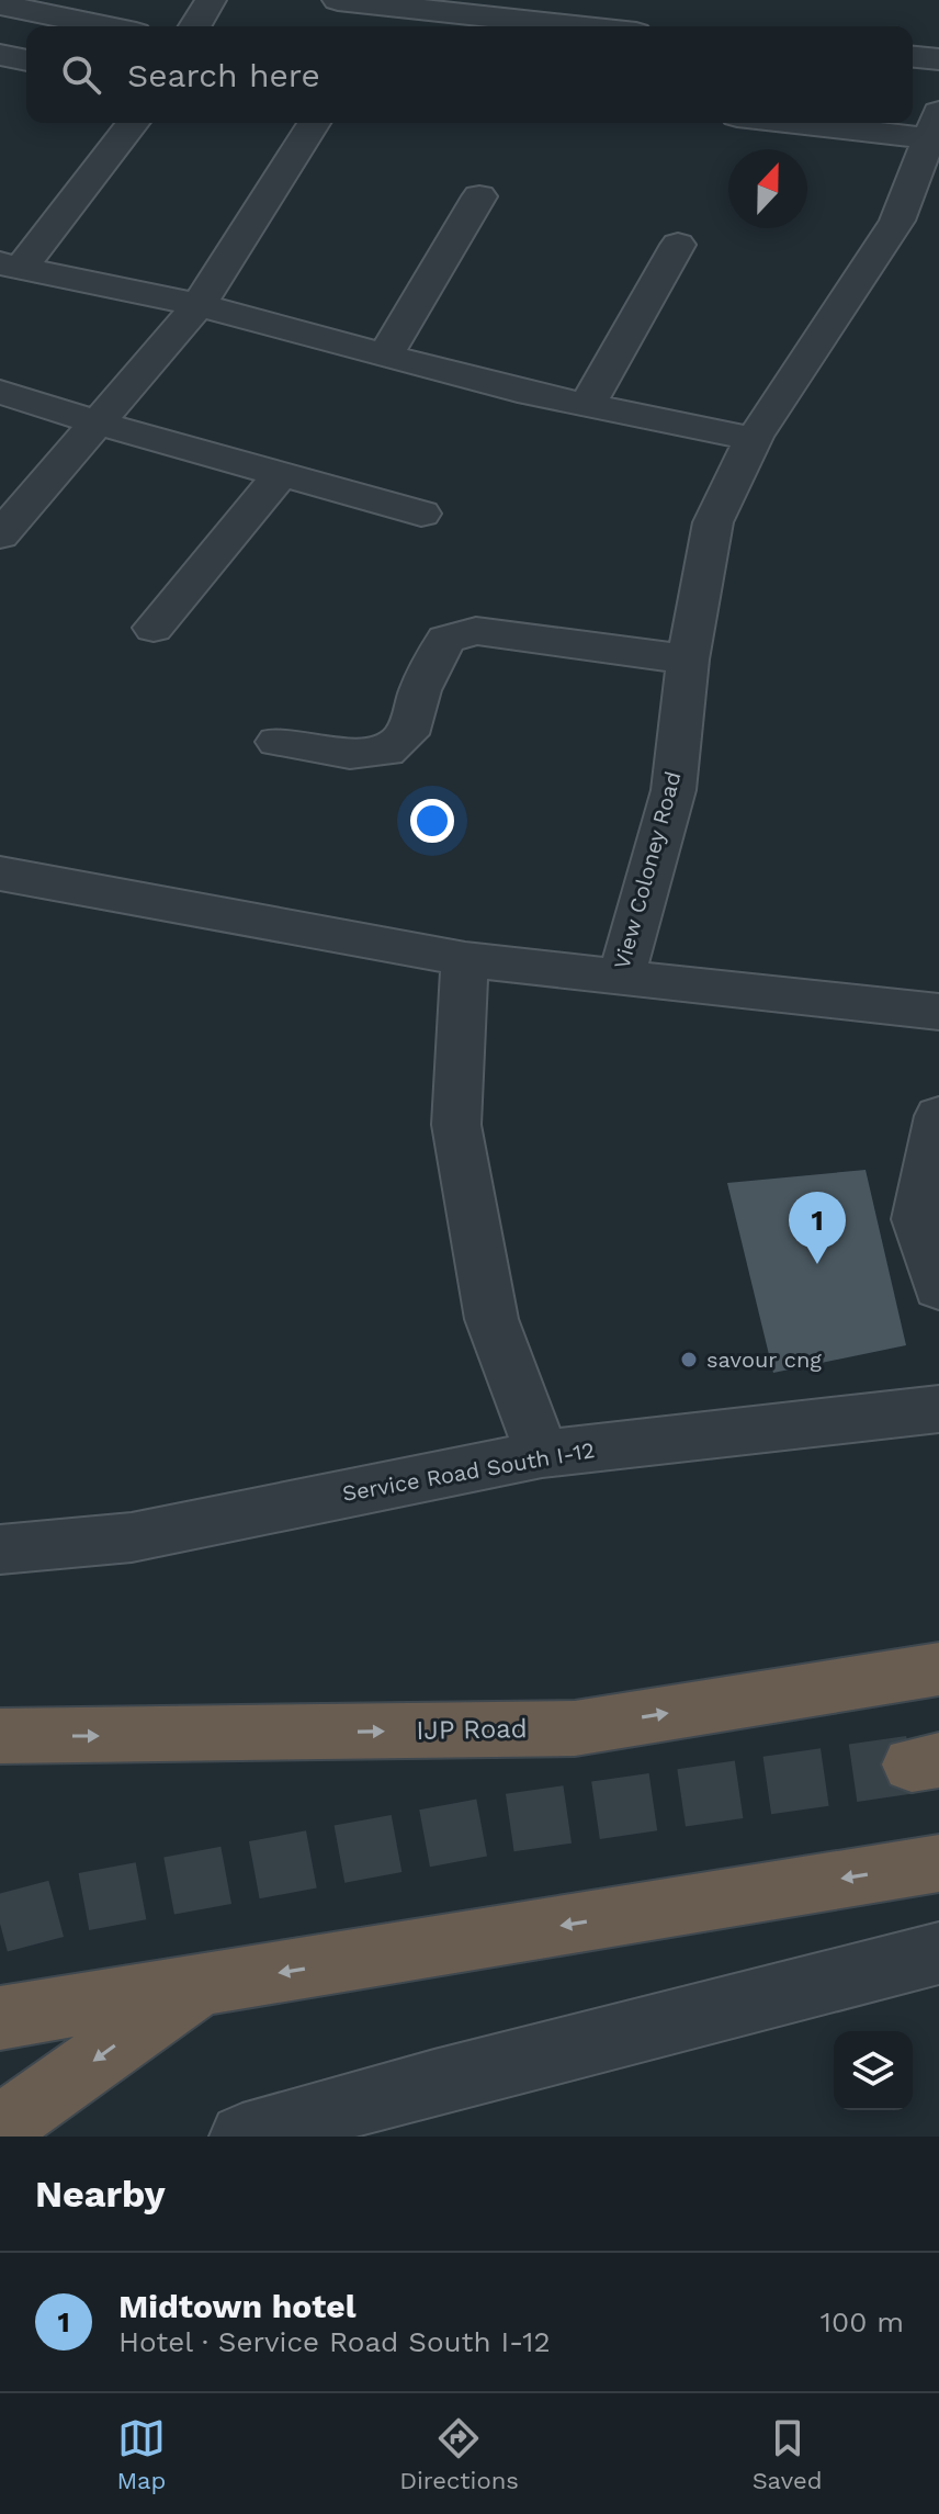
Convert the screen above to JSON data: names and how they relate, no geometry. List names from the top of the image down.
{
  "streets": {
    "highway": ["IJP Road"],
    "street": ["View Coloney Road", "Service Road South I-12"]
  },
  "places": ["savour cng"],
  "north": "top",
  "page": {
    "search": "Search here",
    "pins": "1",
    "heading": "Nearby",
    "list": [
      {
        "mark": "1",
        "name": "Midtown hotel",
        "note": "Hotel · Service Road South I-12",
        "value": "100 m"
      }
    ],
    "nav": ["Map", "Directions", "Saved"]
  }
}
